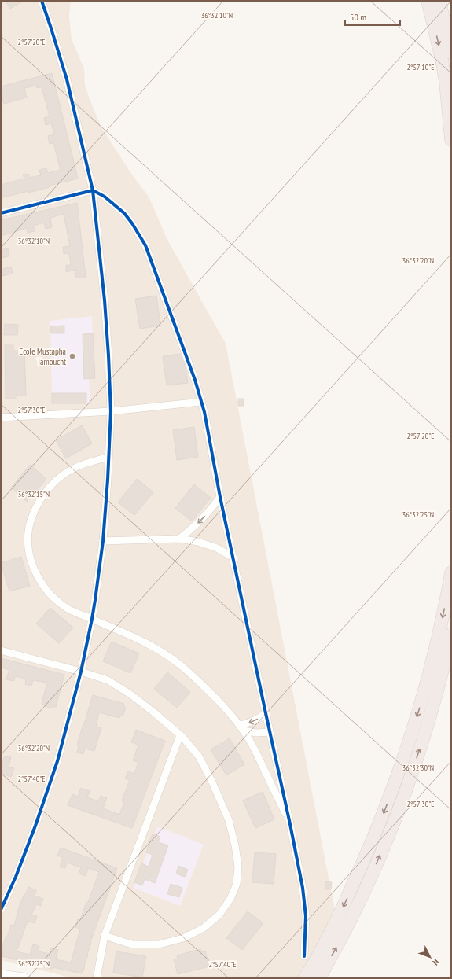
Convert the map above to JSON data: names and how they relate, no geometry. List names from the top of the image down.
{
  "places": ["Ecole Mustapha Tamoucht"],
  "scale_bar": "50 m",
  "north": "bottom right",
  "coordinates": [
    "36°32'10\"N",
    "2°57'20\"E",
    "2°57'10\"E",
    "36°32'20\"N",
    "2°57'30\"E",
    "36°32'15\"N",
    "36°32'25\"N",
    "36°32'30\"N",
    "2°57'40\"E"
  ]
}
